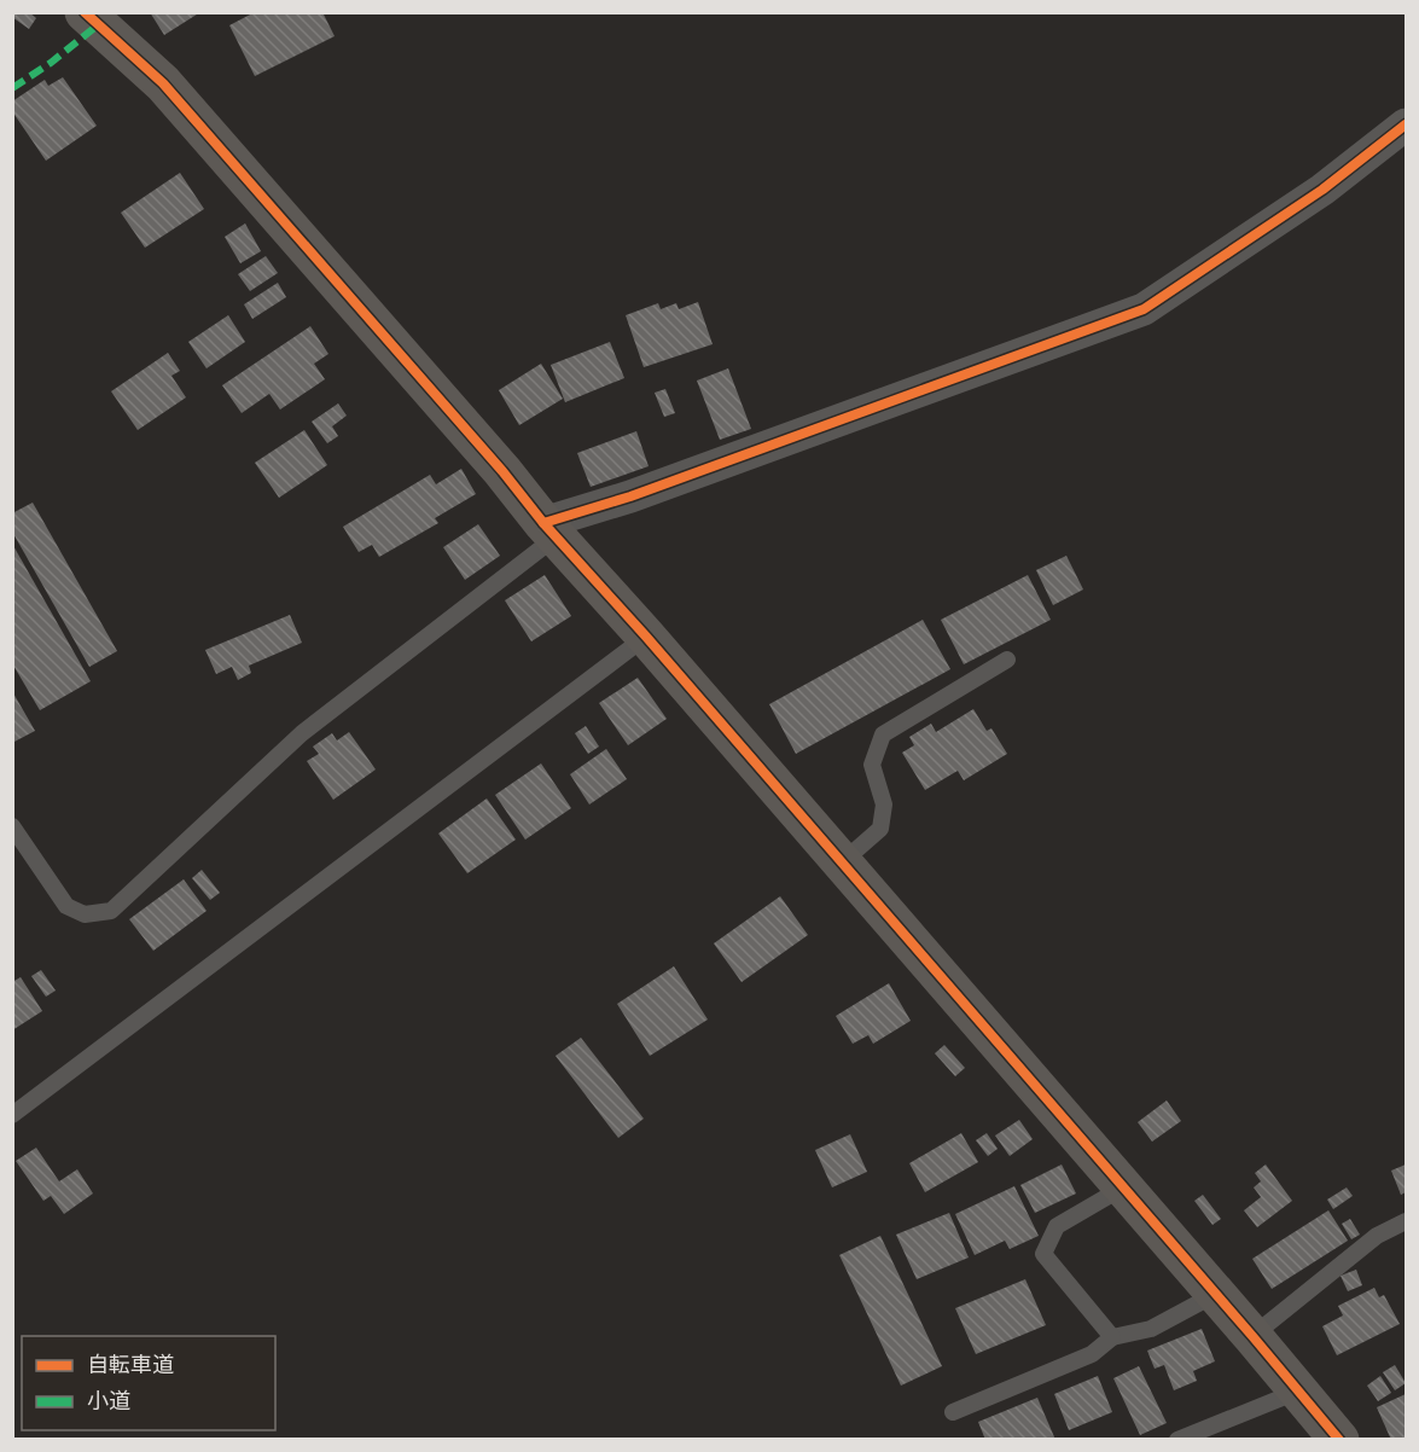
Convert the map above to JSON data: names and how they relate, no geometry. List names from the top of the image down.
{
  "legend": ["自転車道", "小道"]
}
